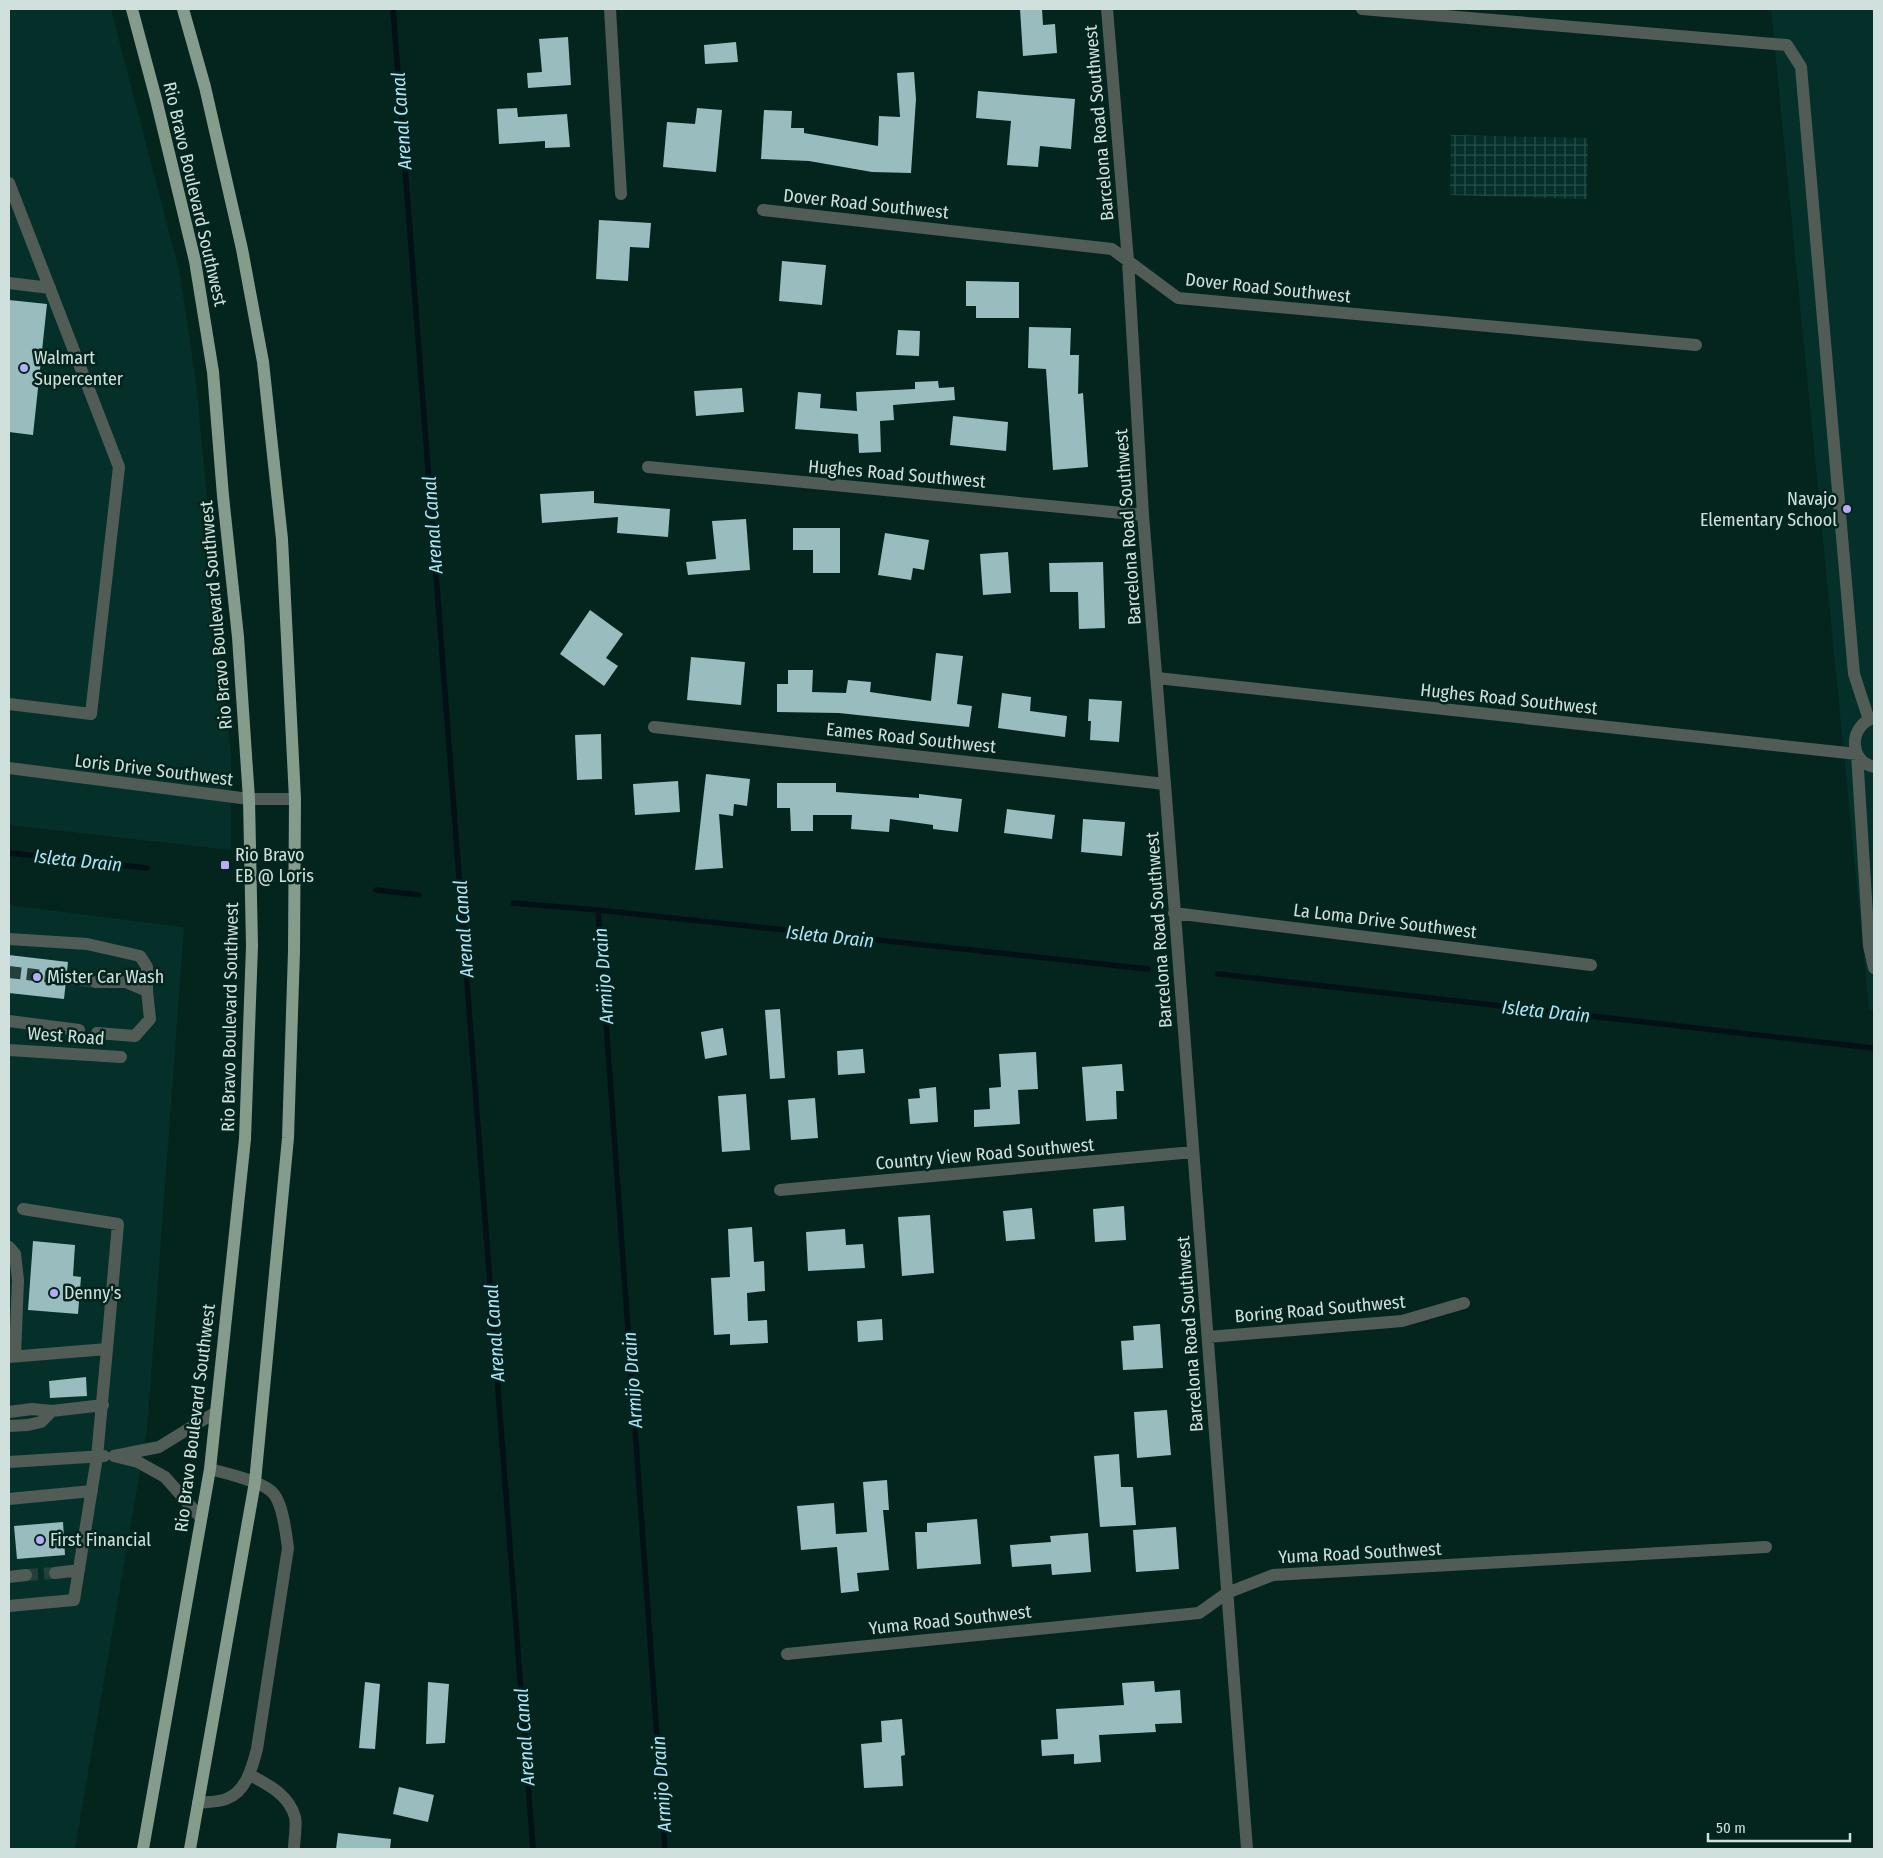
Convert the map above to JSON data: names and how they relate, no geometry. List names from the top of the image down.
{
  "streets": {
    "main road": ["Rio Bravo Boulevard Southwest"],
    "street": [
      "Barcelona Road Southwest",
      "Dover Road Southwest",
      "Hughes Road Southwest",
      "Eames Road Southwest",
      "Loris Drive Southwest",
      "La Loma Drive Southwest",
      "West Road",
      "Country View Road Southwest",
      "Boring Road Southwest",
      "Yuma Road Southwest"
    ]
  },
  "crossings": [
    ["Barcelona Road Southwest", "Dover Road Southwest"],
    ["Barcelona Road Southwest", "Hughes Road Southwest"],
    ["Barcelona Road Southwest", "Eames Road Southwest"],
    ["Barcelona Road Southwest", "La Loma Drive Southwest"],
    ["Barcelona Road Southwest", "Country View Road Southwest"],
    ["Barcelona Road Southwest", "Boring Road Southwest"],
    ["Barcelona Road Southwest", "Yuma Road Southwest"],
    ["Rio Bravo Boulevard Southwest", "Loris Drive Southwest"]
  ],
  "water": ["Arenal Canal", "Isleta Drain", "Armijo Drain"],
  "places": {
    "other": [
      "Walmart Supercenter",
      "Navajo Elementary School",
      "Mister Car Wash",
      "Denny's",
      "First Financial"
    ],
    "transit": ["Rio Bravo EB @ Loris"]
  },
  "scale_bar": "50 m"
}
